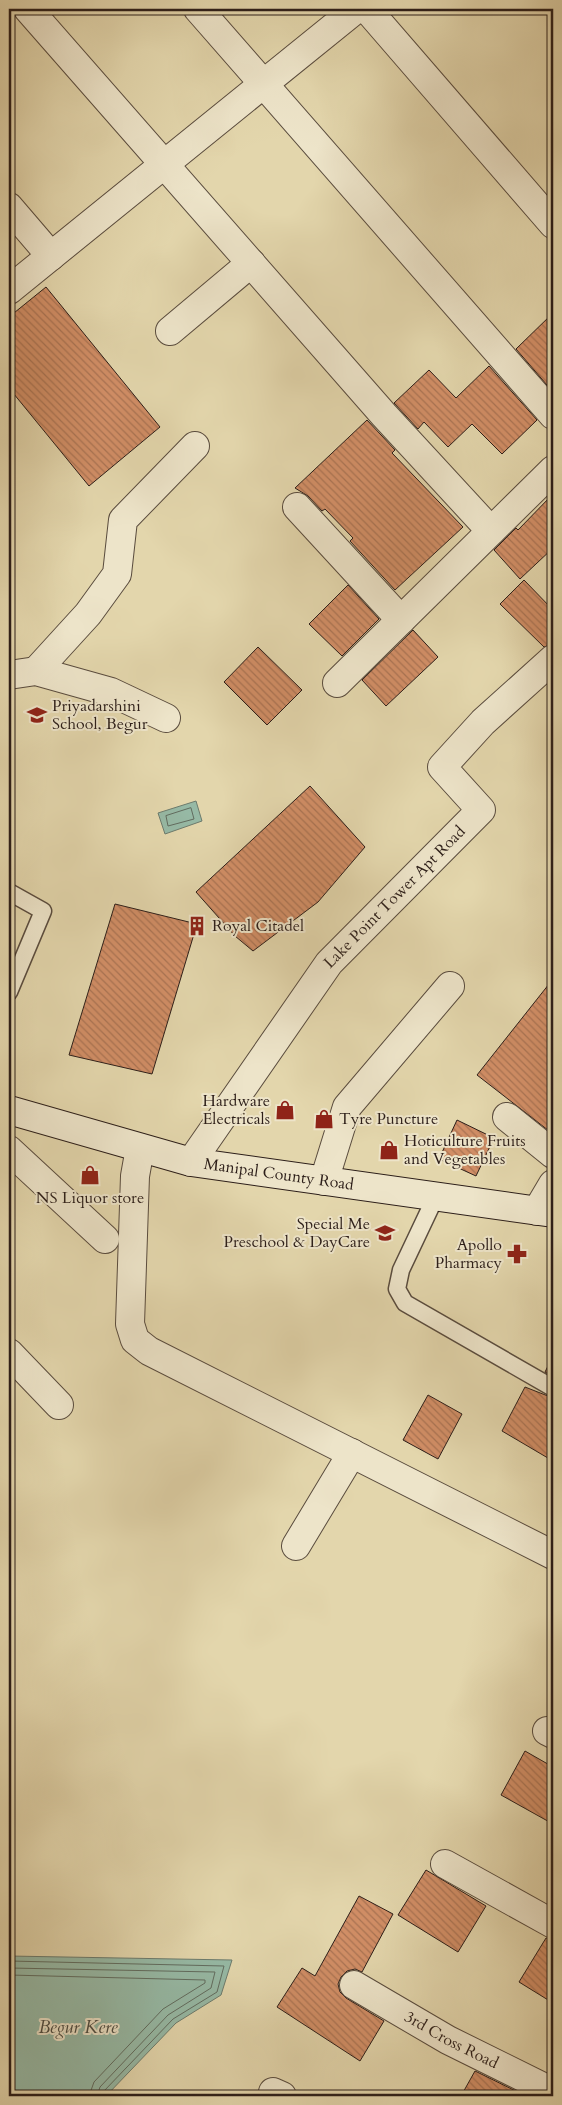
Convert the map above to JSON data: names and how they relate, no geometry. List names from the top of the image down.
{
  "streets": {
    "street": ["Lake Point Tower Apt Road", "Manipal County Road", "3rd Cross Road"]
  },
  "crossings": [
    ["Lake Point Tower Apt Road", "Manipal County Road"]
  ],
  "water": ["Begur Kere"],
  "places": {
    "school or university": ["Priyadarshini School, Begur", "Special Me Preschool & DayCare"],
    "building": ["Royal Citadel"],
    "shop": [
      "Hardware Electricals",
      "Tyre Puncture",
      "Hoticulture Fruits and Vegetables",
      "NS Liquor store"
    ],
    "pharmacy": ["Apollo Pharmacy"]
  }
}
